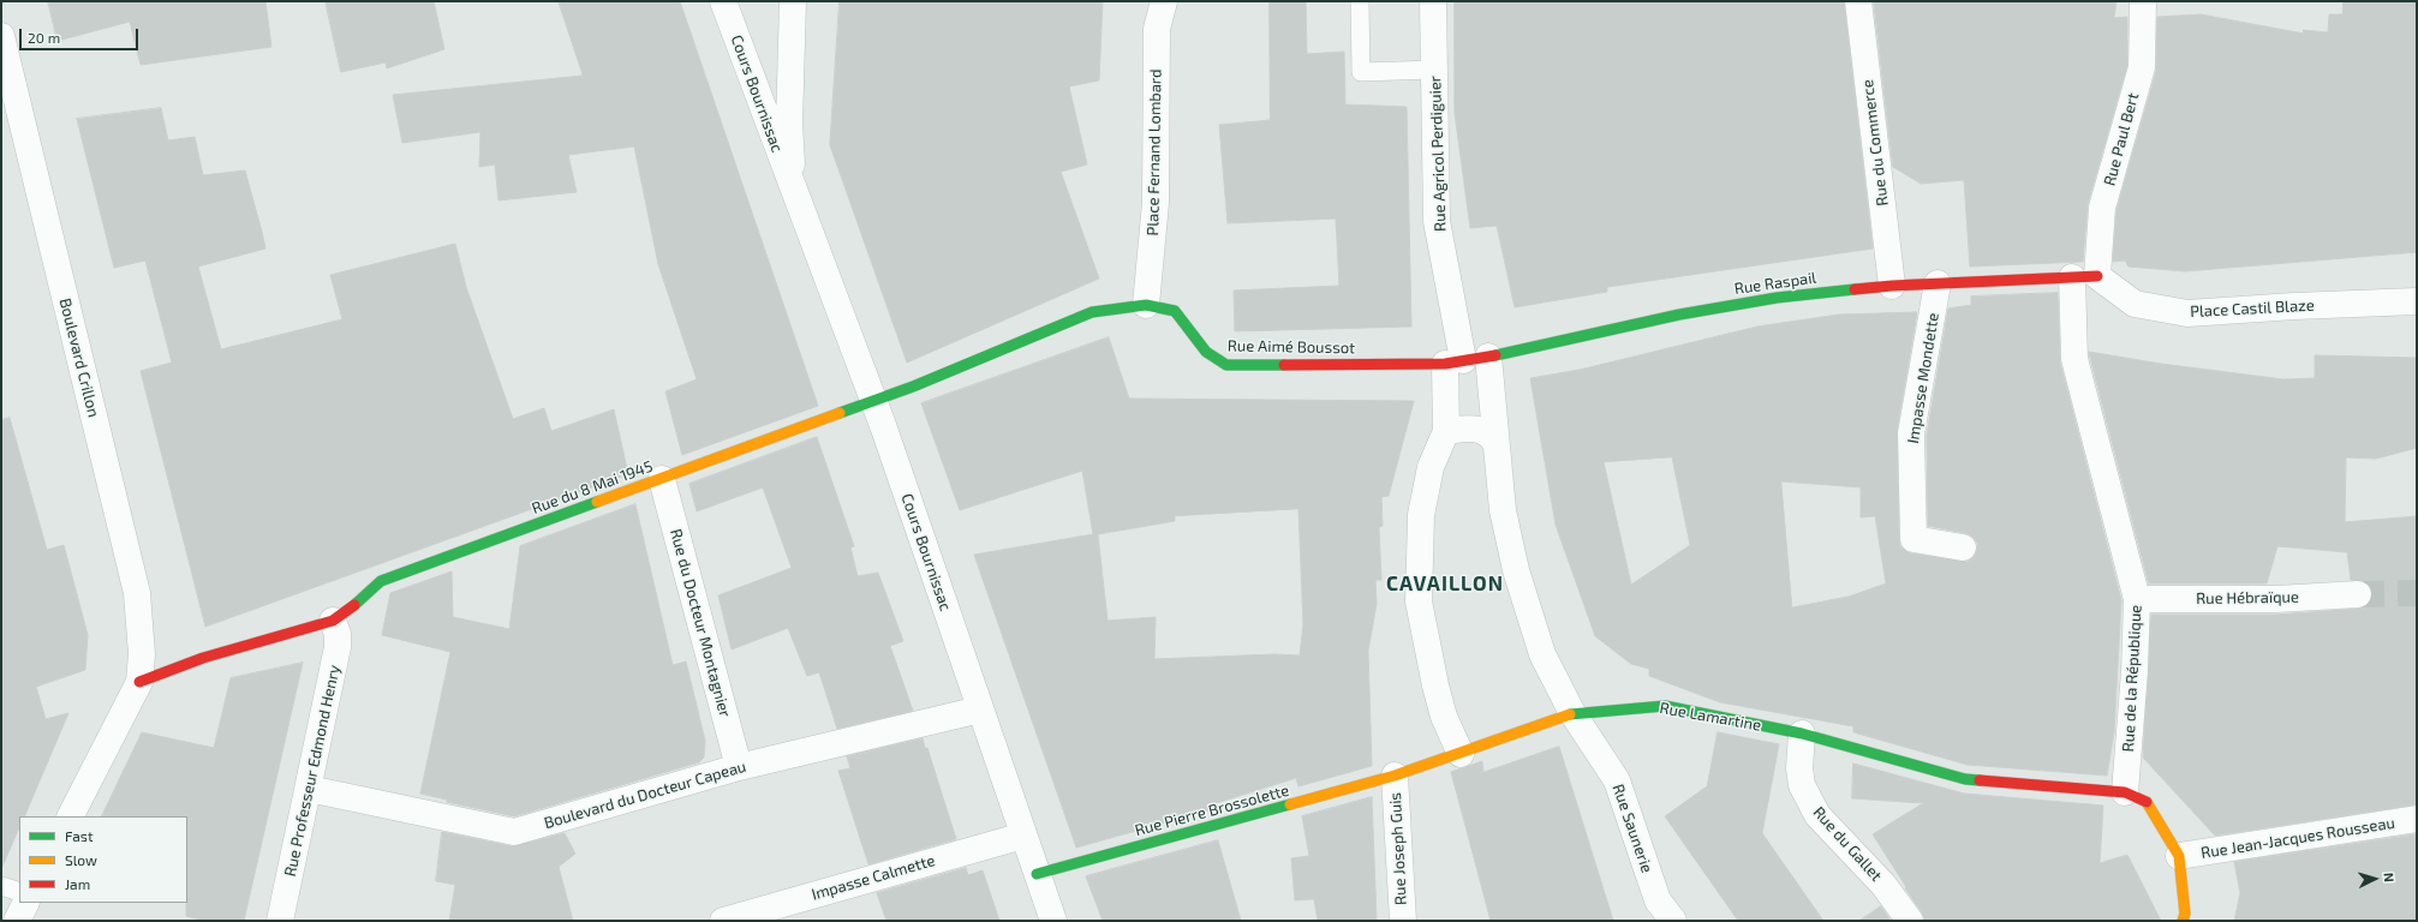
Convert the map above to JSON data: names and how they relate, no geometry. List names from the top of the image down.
{
  "streets": {
    "street": [
      "Cours Bournissac",
      "Rue Paul Bert",
      "Rue du Commerce",
      "Place Fernand Lombard",
      "Rue Agricol Perdiguier",
      "Rue Raspail",
      "Place Castil Blaze",
      "Rue Aimé Boussot",
      "Boulevard Crillon",
      "Impasse Mondette",
      "Rue du 8 Mai 1945",
      "Rue Hébraïque",
      "Rue du Docteur Montagnier",
      "Rue de la République",
      "Rue Lamartine",
      "Rue Professeur Edmond Henry",
      "Boulevard du Docteur Capeau",
      "Rue Pierre Brossolette",
      "Rue Saunerie",
      "Rue Jean-Jacques Rousseau",
      "Rue du Gallet",
      "Rue Joseph Guis",
      "Impasse Calmette"
    ]
  },
  "crossings": [
    ["Cours Bournissac", "Rue Aimé Boussot"],
    ["Cours Bournissac", "Rue du 8 Mai 1945"],
    ["Cours Bournissac", "Boulevard du Docteur Capeau"],
    ["Cours Bournissac", "Rue Pierre Brossolette"],
    ["Cours Bournissac", "Impasse Calmette"],
    ["Rue Paul Bert", "Rue Raspail"],
    ["Rue Paul Bert", "Place Castil Blaze"],
    ["Rue du Commerce", "Rue Raspail"],
    ["Place Fernand Lombard", "Rue Aimé Boussot"],
    ["Rue Agricol Perdiguier", "Rue Raspail"],
    ["Rue Agricol Perdiguier", "Rue Aimé Boussot"],
    ["Rue Raspail", "Place Castil Blaze"],
    ["Rue Raspail", "Rue Aimé Boussot"],
    ["Rue Raspail", "Impasse Mondette"],
    ["Rue Raspail", "Rue de la République"],
    ["Rue Aimé Boussot", "Rue du 8 Mai 1945"],
    ["Boulevard Crillon", "Rue du 8 Mai 1945"],
    ["Rue du 8 Mai 1945", "Rue du Docteur Montagnier"],
    ["Rue du 8 Mai 1945", "Rue Professeur Edmond Henry"],
    ["Rue Hébraïque", "Rue de la République"],
    ["Rue du Docteur Montagnier", "Boulevard du Docteur Capeau"],
    ["Rue de la République", "Rue Lamartine"],
    ["Rue Lamartine", "Rue Pierre Brossolette"],
    ["Rue Lamartine", "Rue Saunerie"],
    ["Rue Lamartine", "Rue du Gallet"],
    ["Rue Professeur Edmond Henry", "Boulevard du Docteur Capeau"],
    ["Rue Pierre Brossolette", "Rue Joseph Guis"]
  ],
  "districts": ["CAVAILLON"],
  "legend": ["Fast", "Slow", "Jam"],
  "scale_bar": "20 m",
  "north": "right"
}
